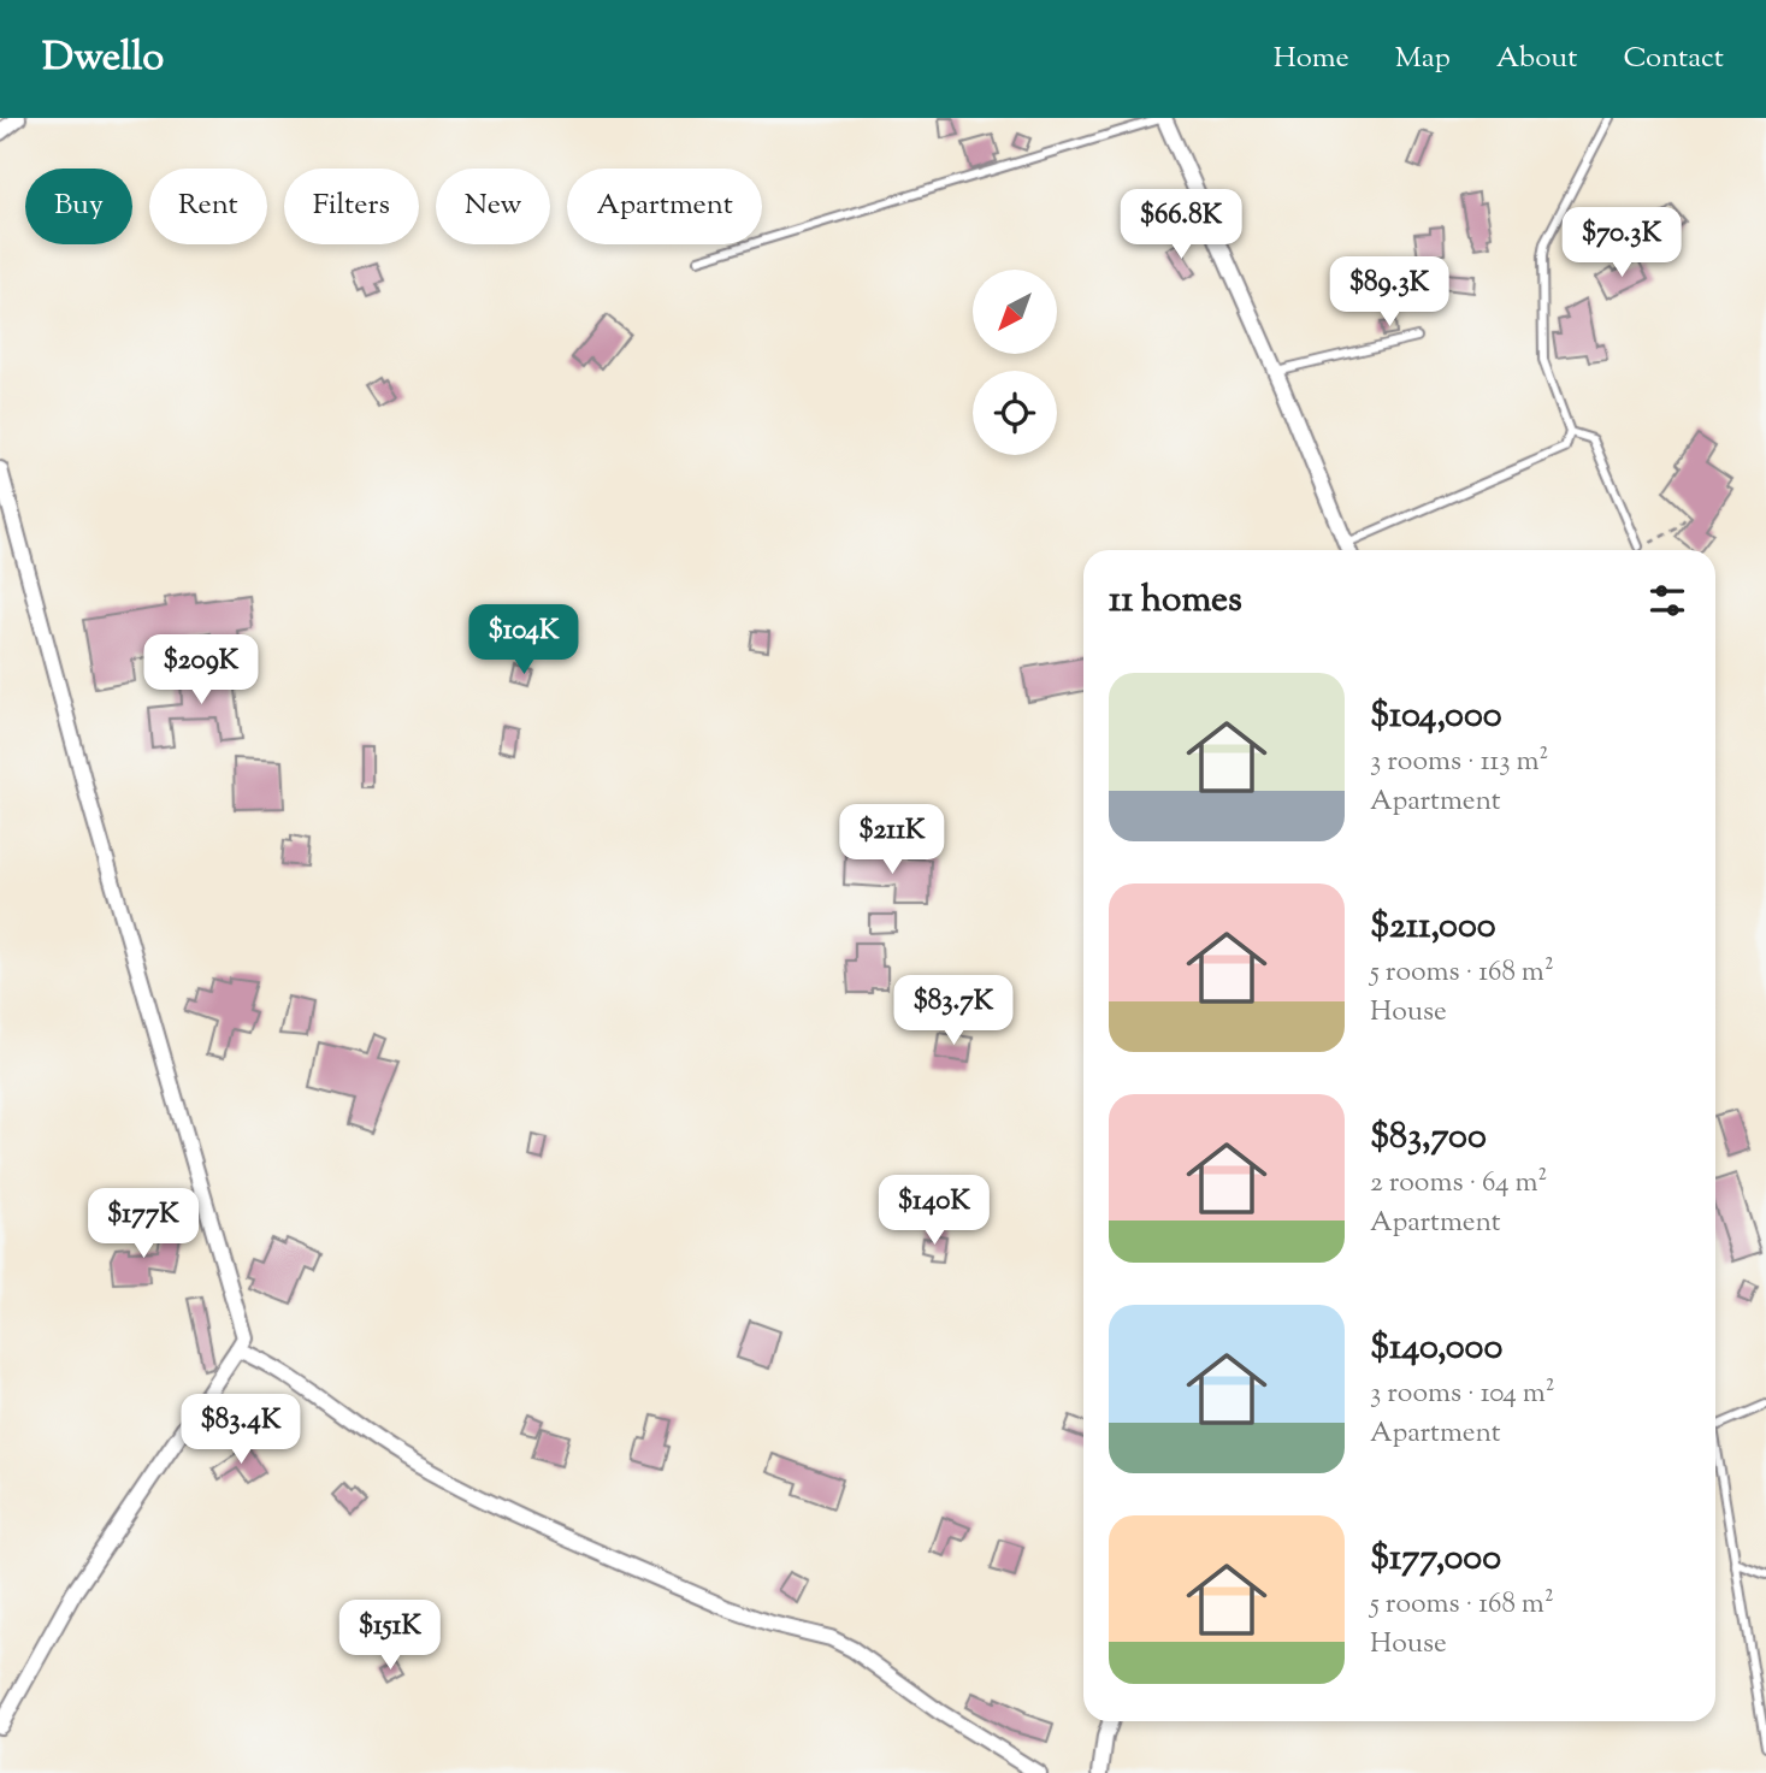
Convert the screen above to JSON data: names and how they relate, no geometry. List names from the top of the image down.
{
  "north": "bottom left",
  "page": {
    "header": "Dwello",
    "nav": [
      "Home",
      "Map",
      "About",
      "Contact"
    ],
    "chip": [
      "Buy",
      "Rent",
      "Filters",
      "New",
      "Apartment"
    ],
    "price": [
      "$66.8K",
      "$70.3K",
      "$89.3K",
      "$104K",
      "$209K",
      "$211K",
      "$83.7K",
      "$140K",
      "$177K",
      "$83.4K",
      "$151K"
    ],
    "heading": "11 homes",
    "list": [
      {
        "name": "$104,000",
        "note": "3 rooms · 113 m² · Apartment"
      },
      {
        "name": "$211,000",
        "note": "5 rooms · 168 m² · House"
      },
      {
        "name": "$83,700",
        "note": "2 rooms · 64 m² · Apartment"
      },
      {
        "name": "$140,000",
        "note": "3 rooms · 104 m² · Apartment"
      },
      {
        "name": "$177,000",
        "note": "5 rooms · 168 m² · House"
      }
    ]
  }
}
